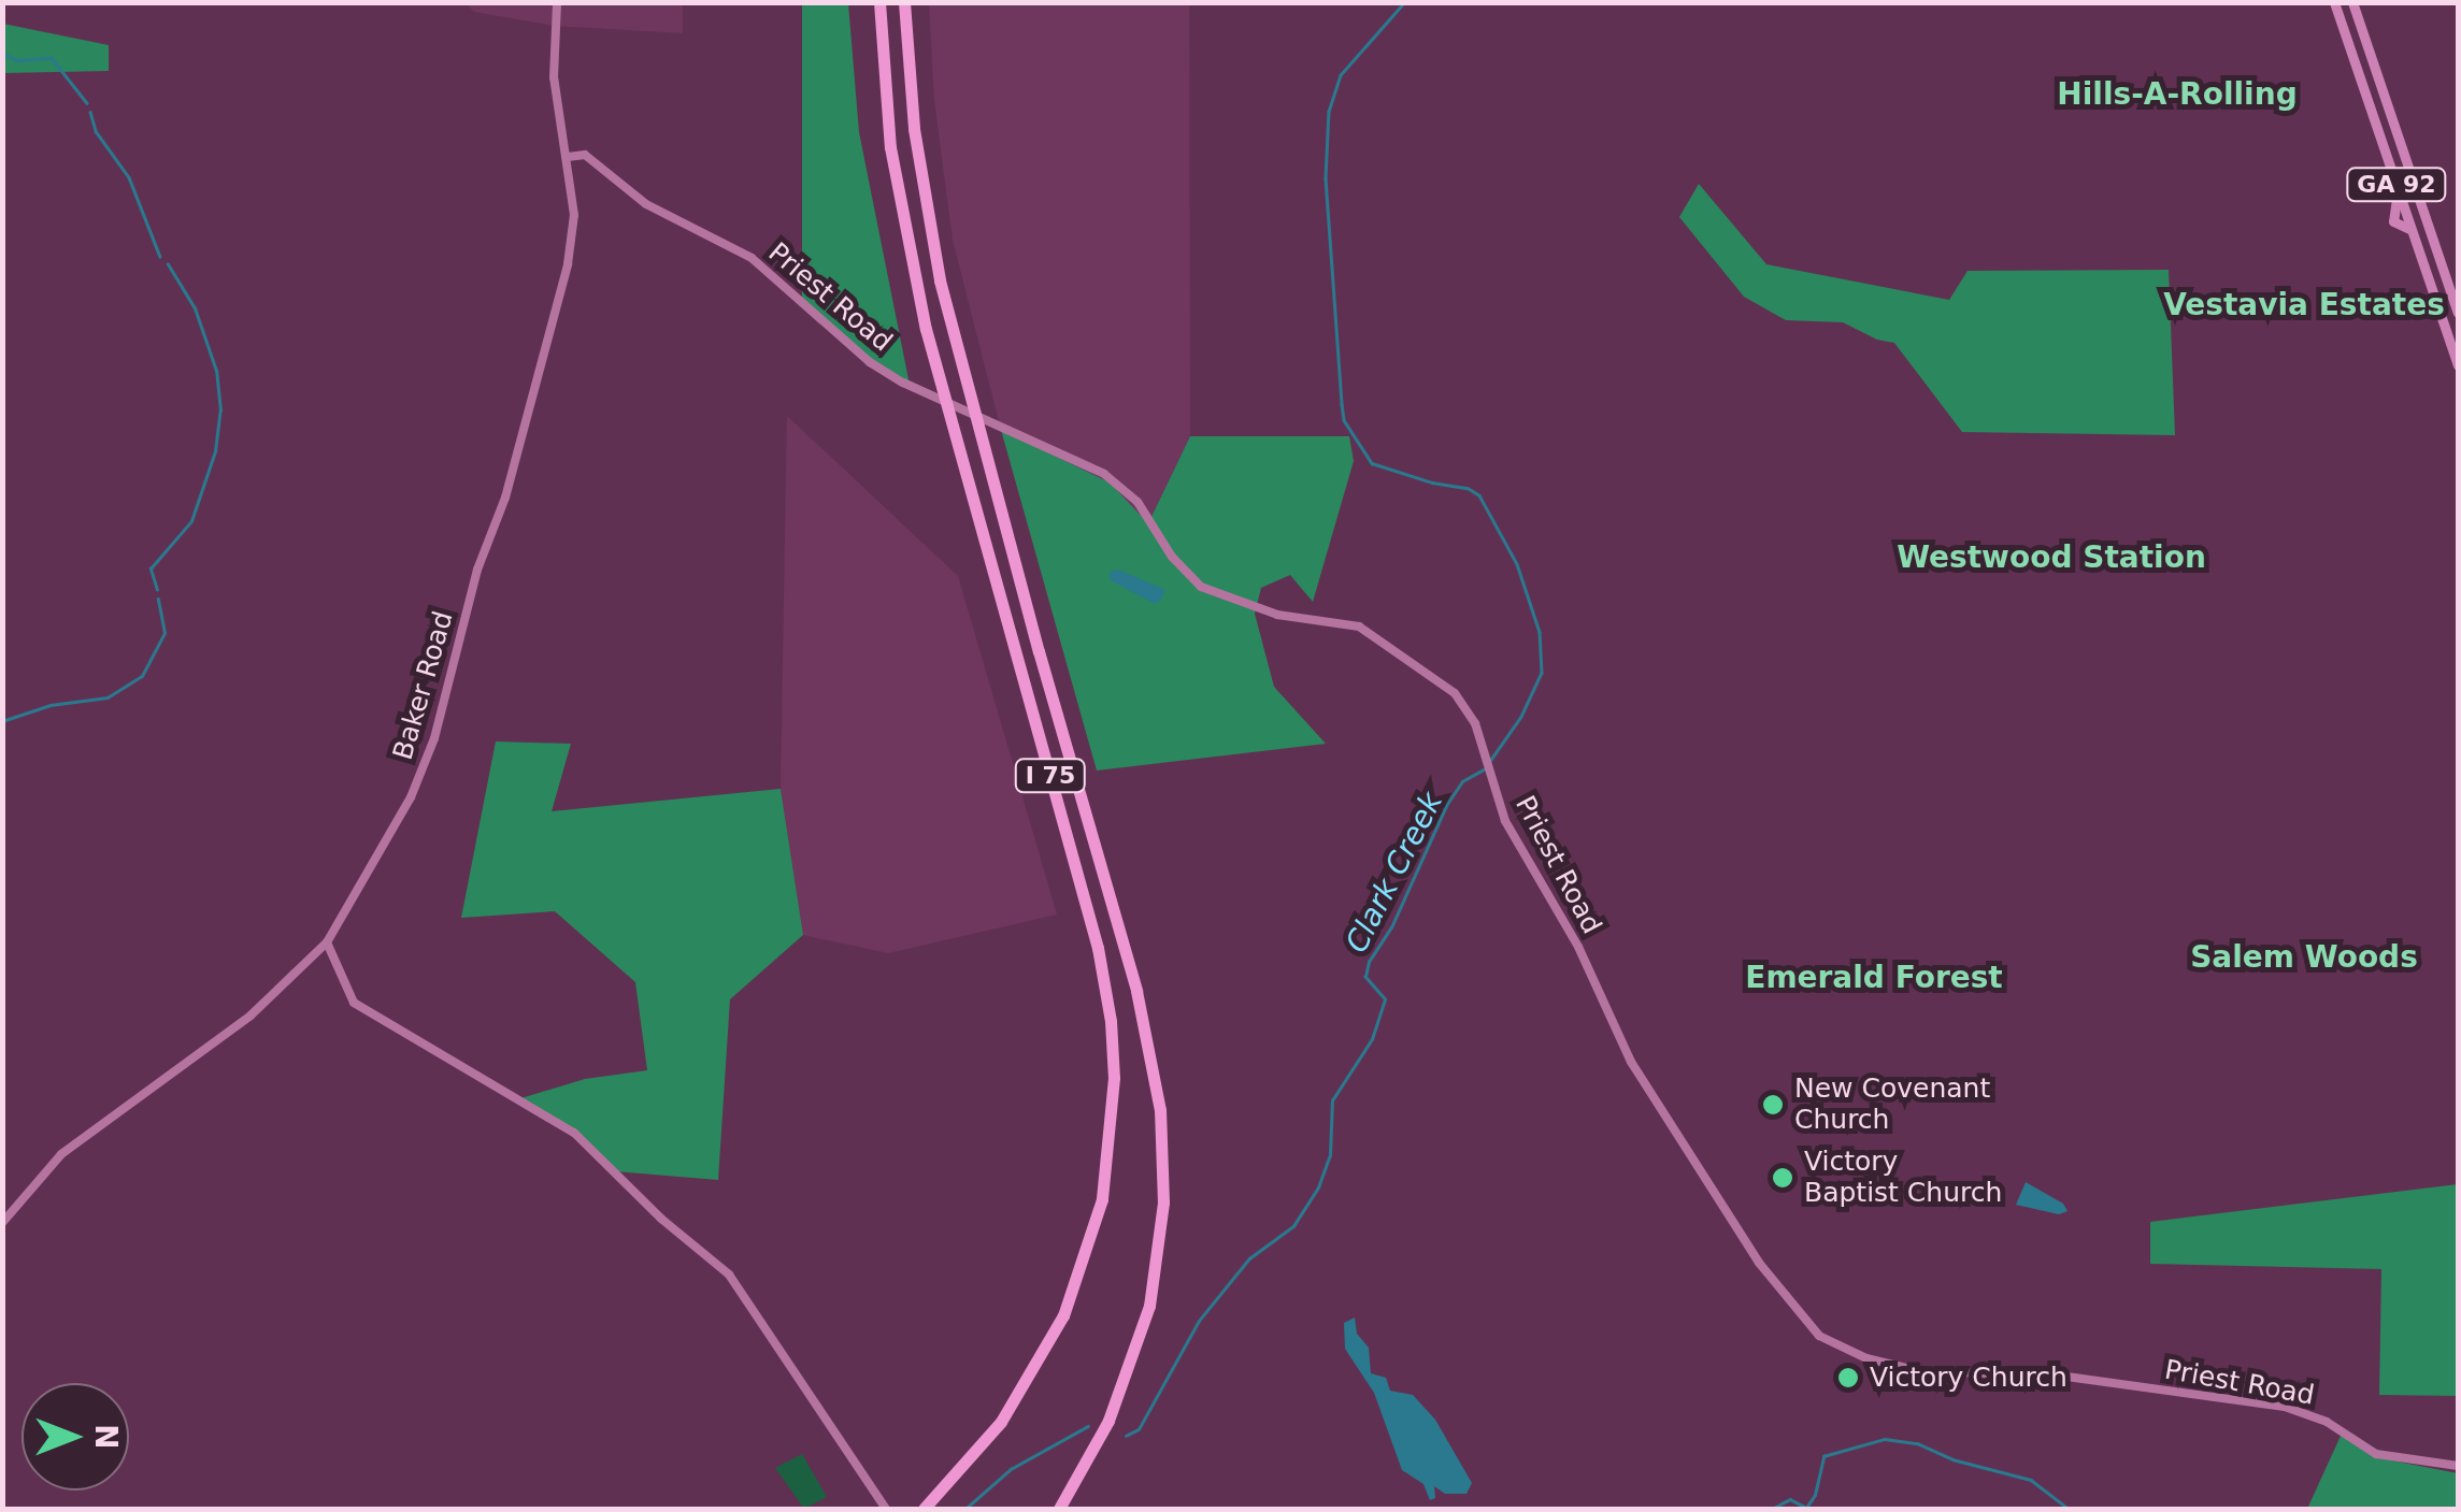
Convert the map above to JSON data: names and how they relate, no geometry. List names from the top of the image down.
{
  "streets": {
    "highway": ["I 75"],
    "main road": ["GA 92"],
    "street": ["Priest Road", "Baker Road"]
  },
  "crossings": [
    ["Priest Road", "Baker Road"]
  ],
  "districts": [
    "Hills-A-Rolling",
    "Vestavia Estates",
    "Westwood Station",
    "Salem Woods",
    "Emerald Forest"
  ],
  "water": ["Clark Creek"],
  "places": ["New Covenant Church", "Victory Baptist Church", "Victory Church"],
  "north": "right"
}
